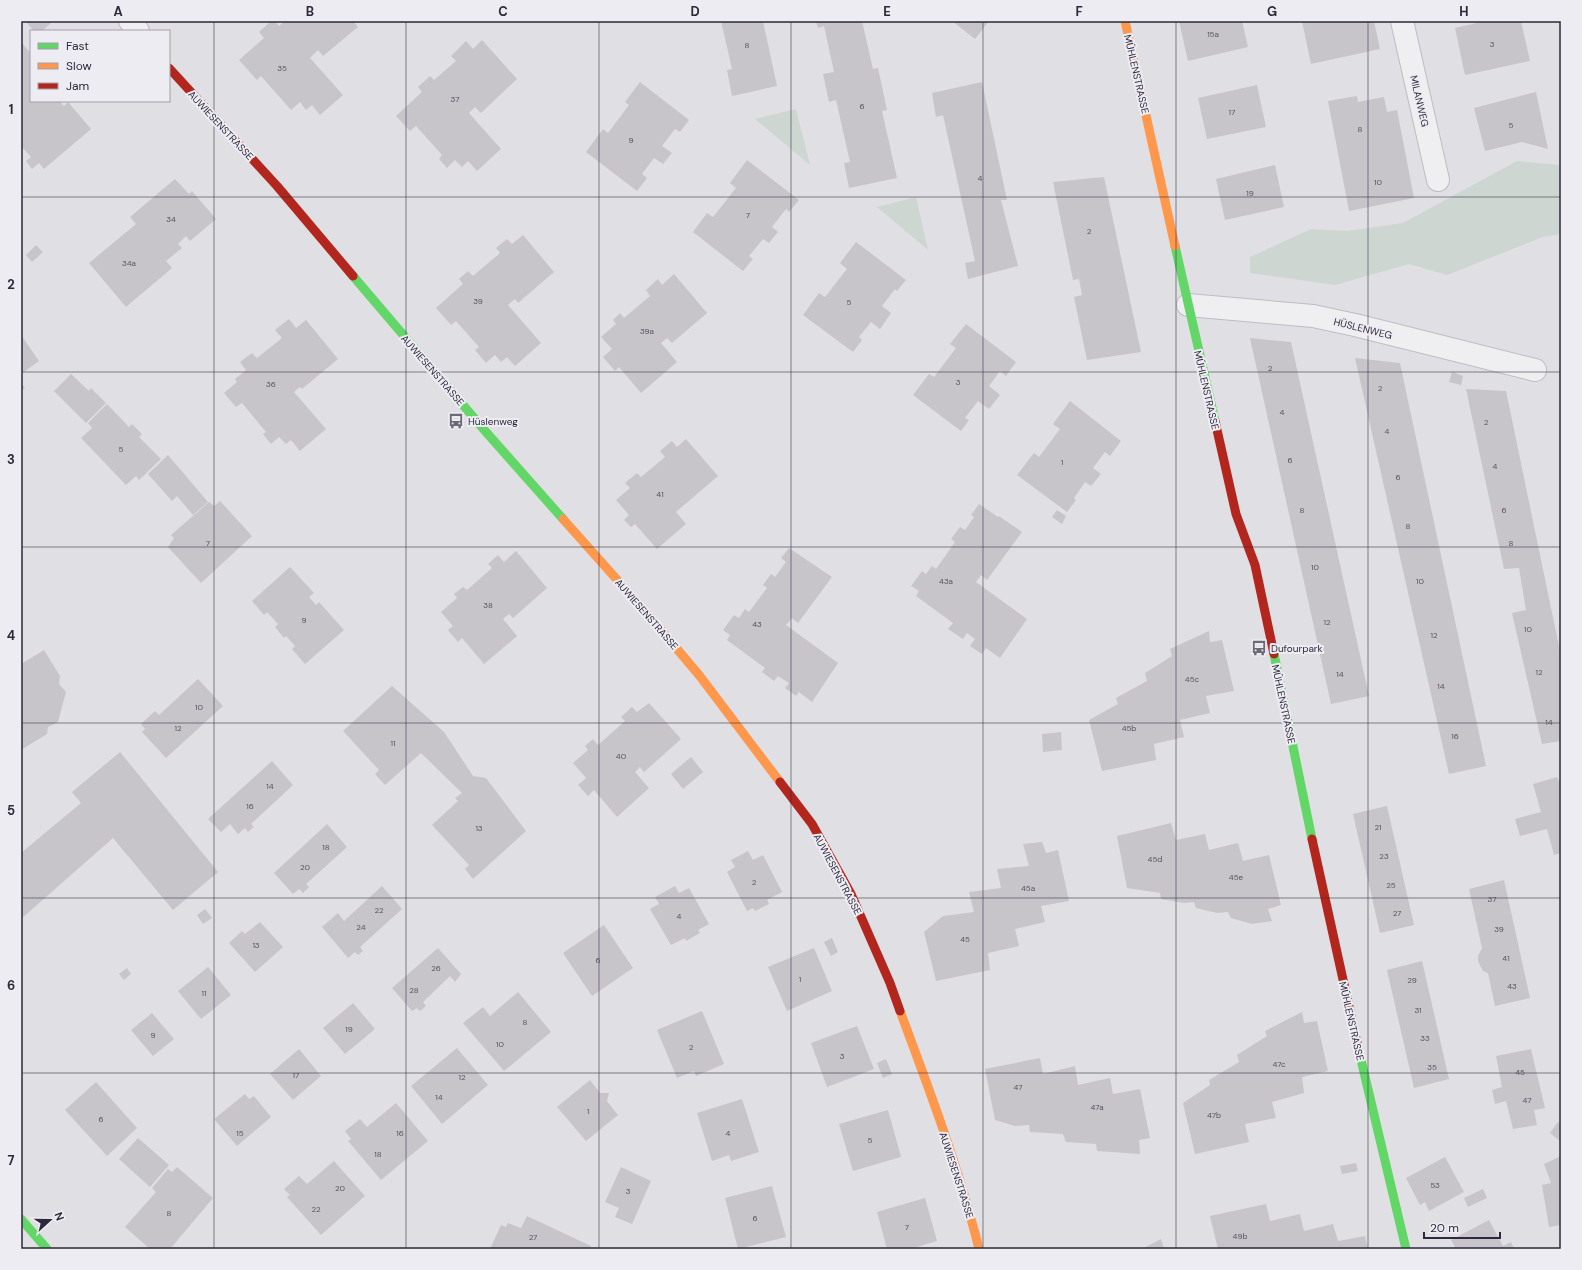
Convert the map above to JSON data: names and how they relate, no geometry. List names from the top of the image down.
{
  "streets": {
    "street": [
      "MÜHLENSTRASSE",
      "MILANWEG",
      "AUWIESENSTRASSE",
      "HÜSLENWEG"
    ]
  },
  "crossings": [
    ["MÜHLENSTRASSE", "HÜSLENWEG"]
  ],
  "places": {
    "bus stop": ["Hüslenweg", "Dufourpark"]
  },
  "house_numbers": [
    "15a",
    "3",
    "8",
    "35",
    "37",
    "6",
    "17",
    "5",
    "8",
    "9",
    "4",
    "10",
    "19",
    "7",
    "34",
    "2",
    "34a",
    "39",
    "5",
    "39a",
    "2",
    "3",
    "36",
    "2",
    "4",
    "2",
    "4",
    "5",
    "6",
    "1",
    "4",
    "6",
    "41",
    "8",
    "6",
    "8",
    "7",
    "8",
    "10",
    "43a",
    "10",
    "38",
    "9",
    "12",
    "43",
    "10",
    "12",
    "12",
    "14",
    "45c",
    "14",
    "10",
    "14",
    "12",
    "45b",
    "16",
    "11",
    "40",
    "14",
    "16",
    "21",
    "13",
    "18",
    "23",
    "45d",
    "20",
    "45e",
    "2",
    "25",
    "45a",
    "37",
    "22",
    "27",
    "4",
    "24",
    "39",
    "45",
    "13",
    "41",
    "6",
    "26",
    "1",
    "29",
    "43",
    "28",
    "11",
    "31",
    "8",
    "19",
    "9",
    "33",
    "10",
    "2",
    "3",
    "47c",
    "35",
    "45",
    "17",
    "12",
    "47",
    "14",
    "47",
    "47a",
    "1",
    "47b",
    "6",
    "15",
    "16",
    "4",
    "5",
    "18",
    "53",
    "20",
    "3",
    "22",
    "8",
    "6",
    "7",
    "49b",
    "27"
  ],
  "legend": ["Fast", "Slow", "Jam"],
  "scale_bar": "20 m",
  "north": "right",
  "grid": {
    "columns": [
      "A",
      "B",
      "C",
      "D",
      "E",
      "F",
      "G",
      "H"
    ],
    "rows": [
      "1",
      "2",
      "3",
      "4",
      "5",
      "6",
      "7"
    ]
  }
}
